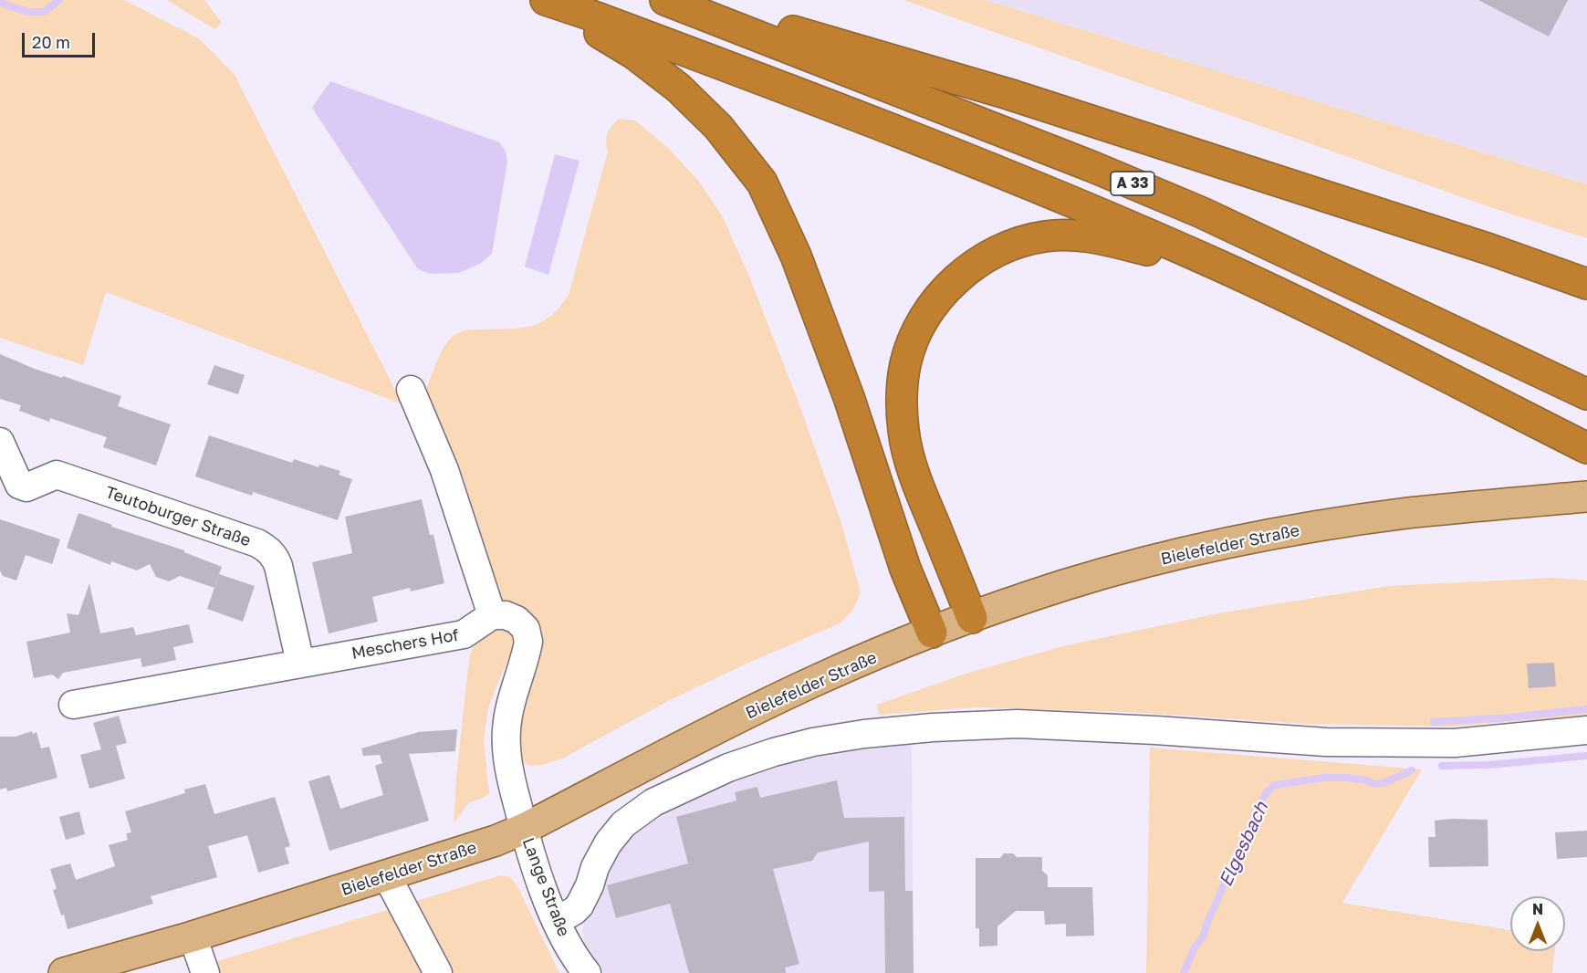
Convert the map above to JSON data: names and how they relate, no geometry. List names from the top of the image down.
{
  "streets": {
    "highway": ["A 33"],
    "main road": ["Bielefelder Straße"],
    "street": ["Teutoburger Straße", "Meschers Hof", "Lange Straße"]
  },
  "crossings": [
    ["Teutoburger Straße", "Meschers Hof"],
    ["Bielefelder Straße", "Lange Straße"]
  ],
  "water": ["Elgesbach"],
  "scale_bar": "20 m",
  "north": "top"
}
